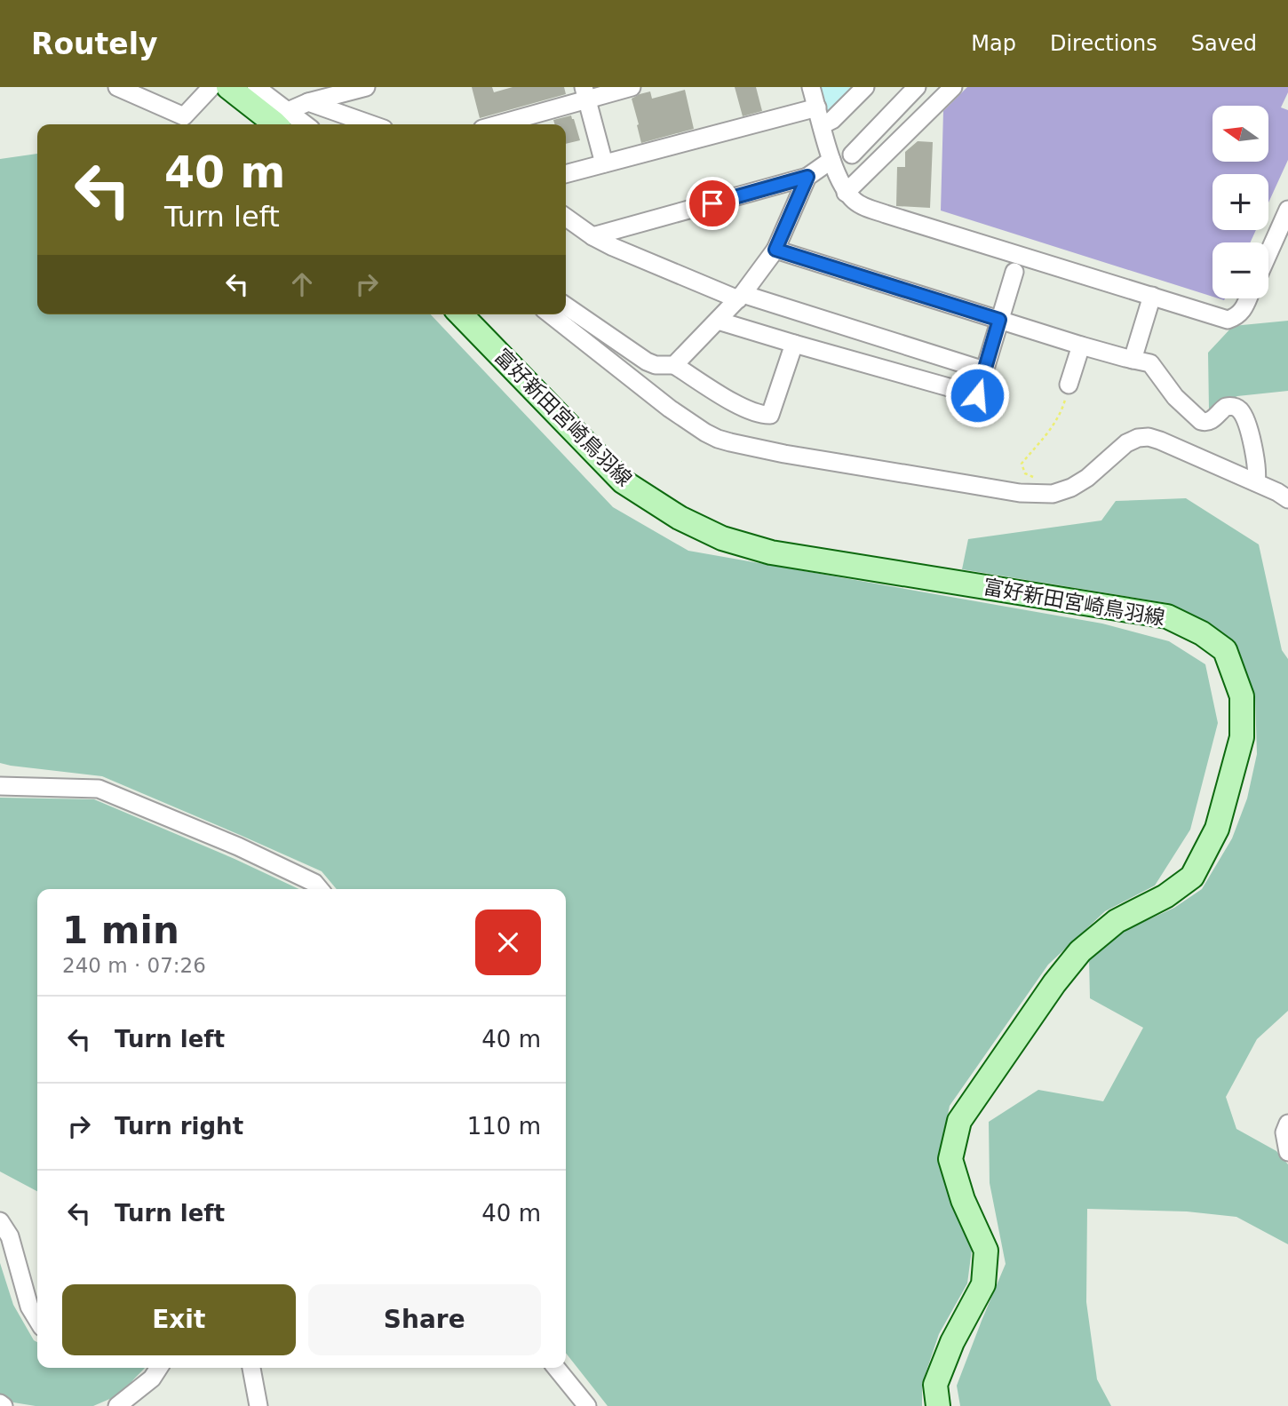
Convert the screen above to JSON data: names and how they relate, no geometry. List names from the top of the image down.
{
  "streets": {
    "main road": ["富好新田宮崎鳥羽線"]
  },
  "north": "left",
  "page": {
    "header": "Routely",
    "nav": ["Map", "Directions", "Saved"],
    "map_buttons": ["+", "−"],
    "turn": ["40 m", "Turn left"],
    "heading": ["1 min", "240 m · 07:26"],
    "list": [
      {
        "name": "Turn left",
        "value": "40 m"
      },
      {
        "name": "Turn right",
        "value": "110 m"
      },
      {
        "name": "Turn left",
        "value": "40 m"
      }
    ],
    "buttons": ["Exit", "Share"]
  }
}
